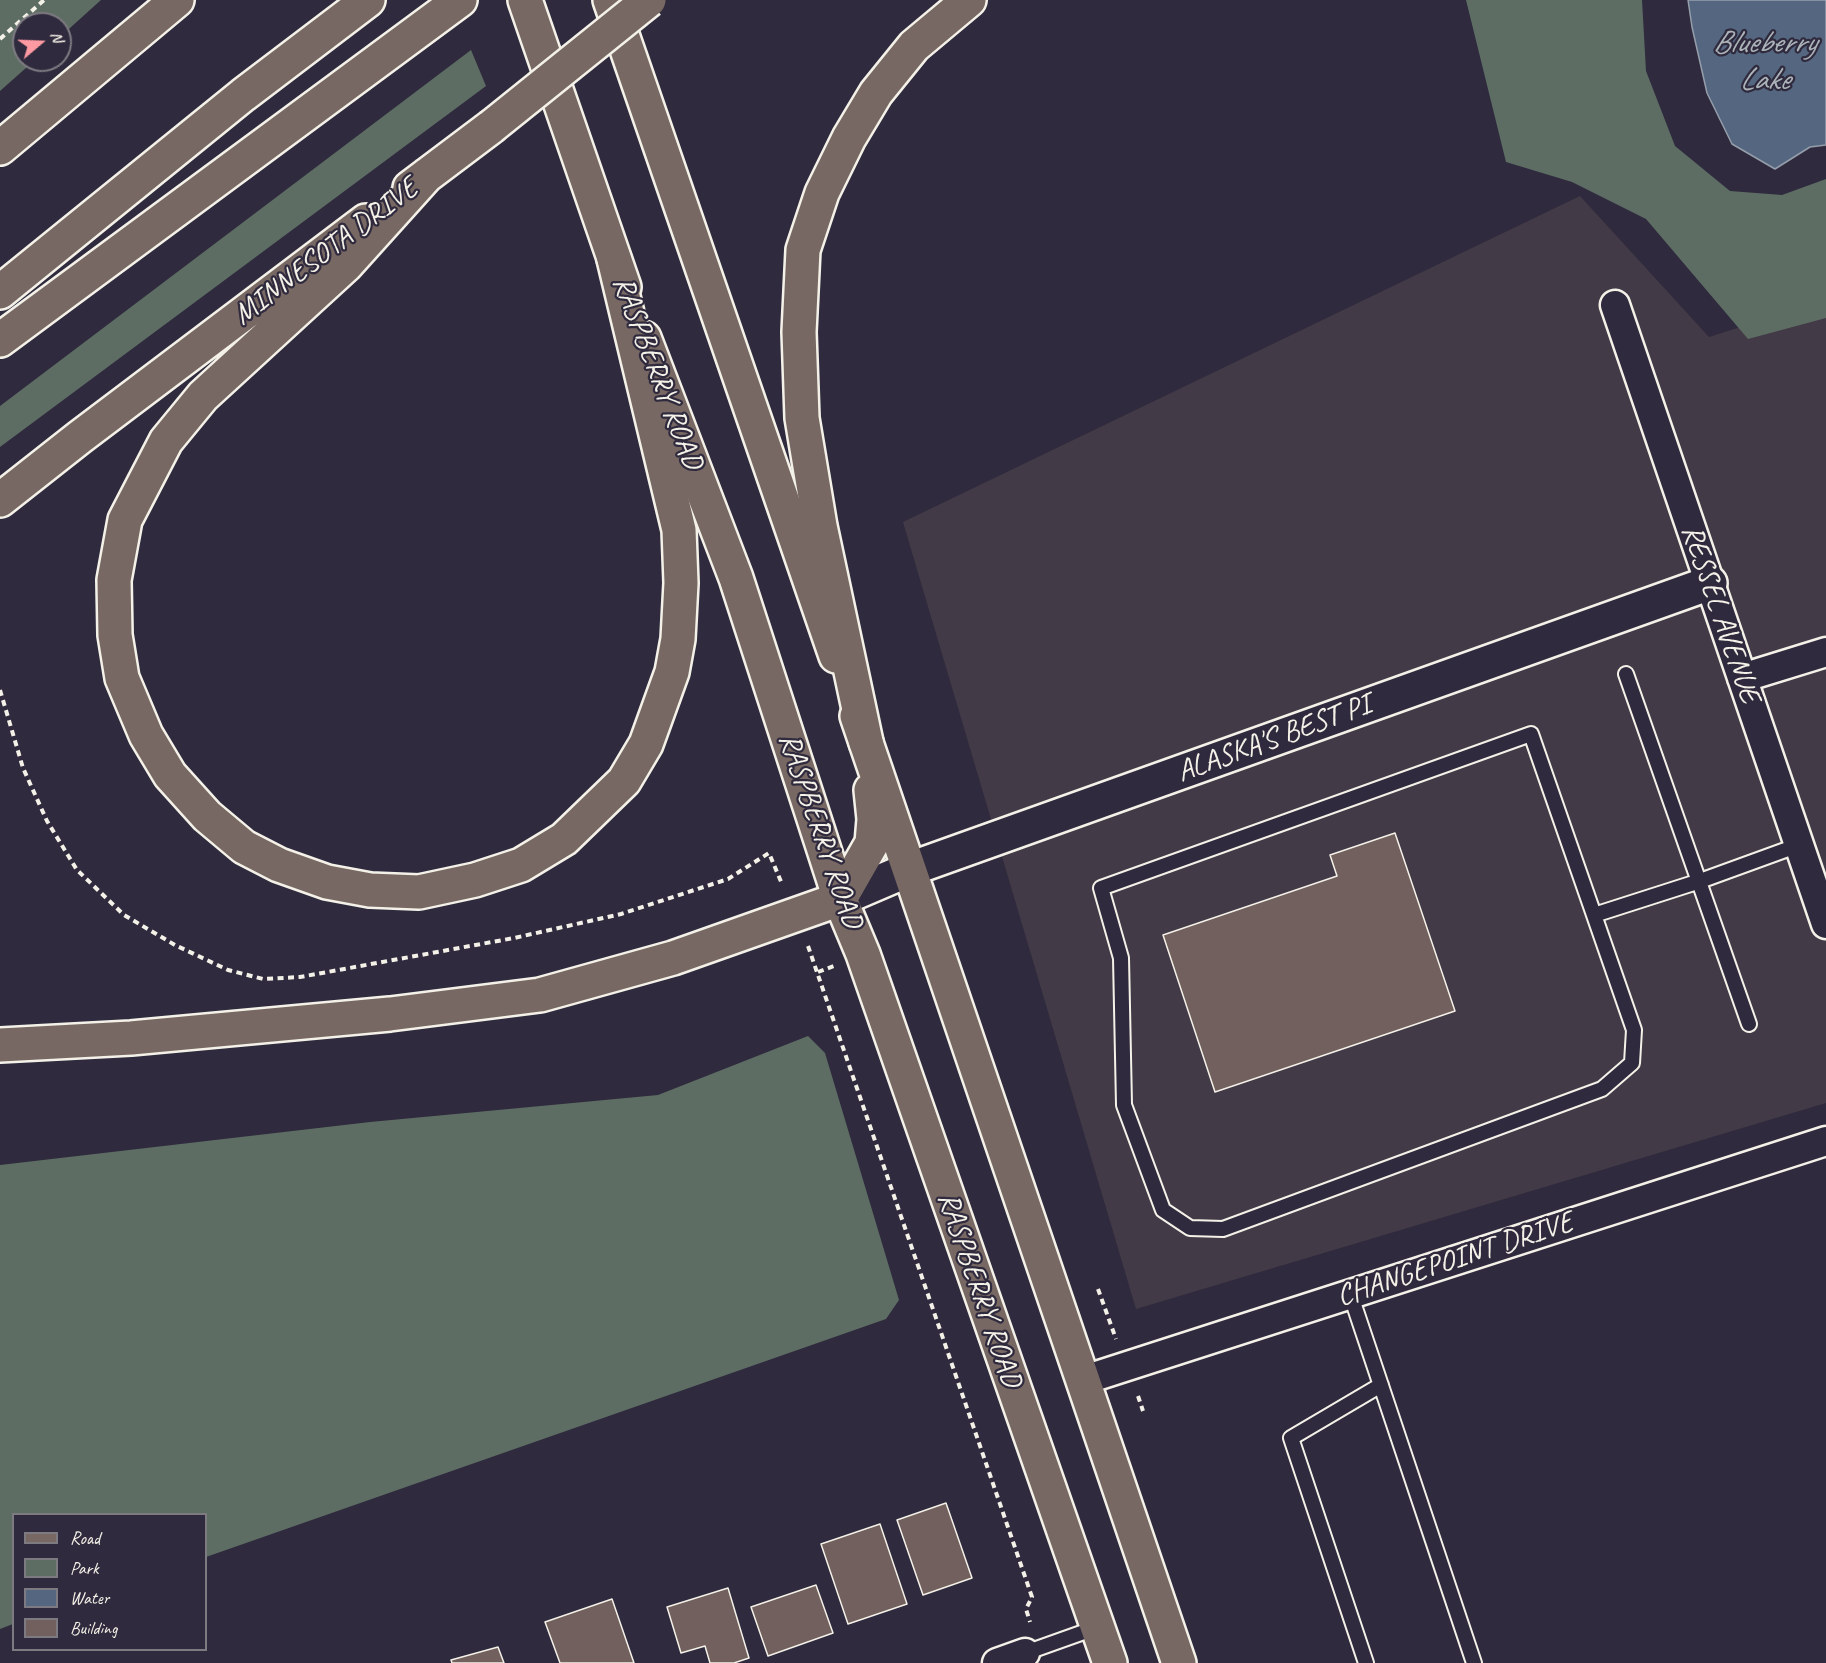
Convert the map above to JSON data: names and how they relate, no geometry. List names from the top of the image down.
{
  "streets": {
    "main road": ["MINNESOTA DRIVE", "RASPBERRY ROAD"],
    "street": ["RESSEL AVENUE", "ALASKA'S BEST PI", "CHANGEPOINT DRIVE"]
  },
  "crossings": [
    ["RASPBERRY ROAD", "ALASKA'S BEST PI"],
    ["RESSEL AVENUE", "ALASKA'S BEST PI"]
  ],
  "water": ["Blueberry Lake"],
  "legend": [
    "Road",
    "Park",
    "Water",
    "Building"
  ],
  "north": "right"
}
